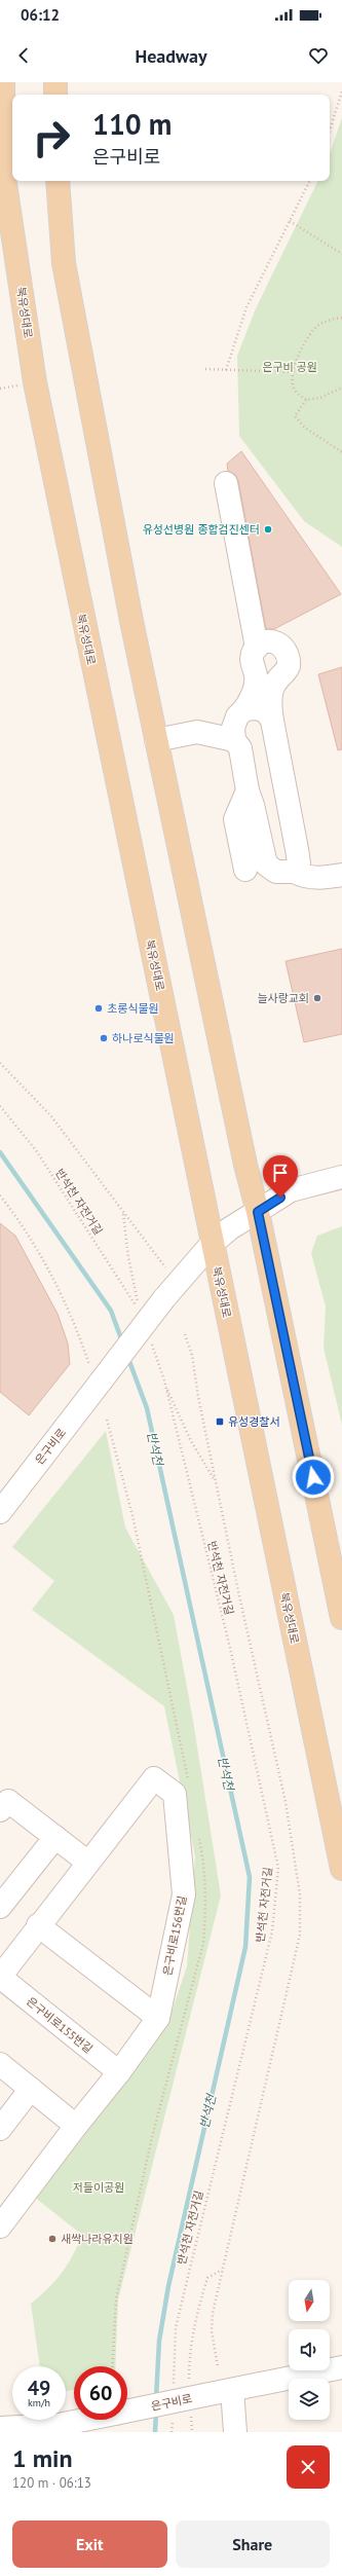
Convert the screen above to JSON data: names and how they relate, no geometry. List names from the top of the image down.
{
  "streets": {
    "main road": ["북유성대로"],
    "street": ["은구비로", "은구비로156번길", "은구비로155번길"],
    "path": ["반석천 자전거길"]
  },
  "crossings": [
    ["북유성대로", "은구비로"],
    ["은구비로156번길", "은구비로155번길"]
  ],
  "water": ["반석천"],
  "parks": ["은구비 공원", "저들이공원"],
  "places": {
    "other": [
      "유성선병원 종합검진센터",
      "늘사랑교회",
      "초롱식물원",
      "하나로식물원",
      "새싹나라유치원"
    ],
    "transit": ["유성경찰서"]
  },
  "north": "bottom",
  "page": {
    "status": "06:12",
    "header": "Headway",
    "turn": ["110 m", "은구비로"],
    "speed": "49 km/h",
    "limit": "60",
    "heading": ["1 min", "120 m · 06:13"],
    "buttons": ["Exit", "Share"]
  }
}
